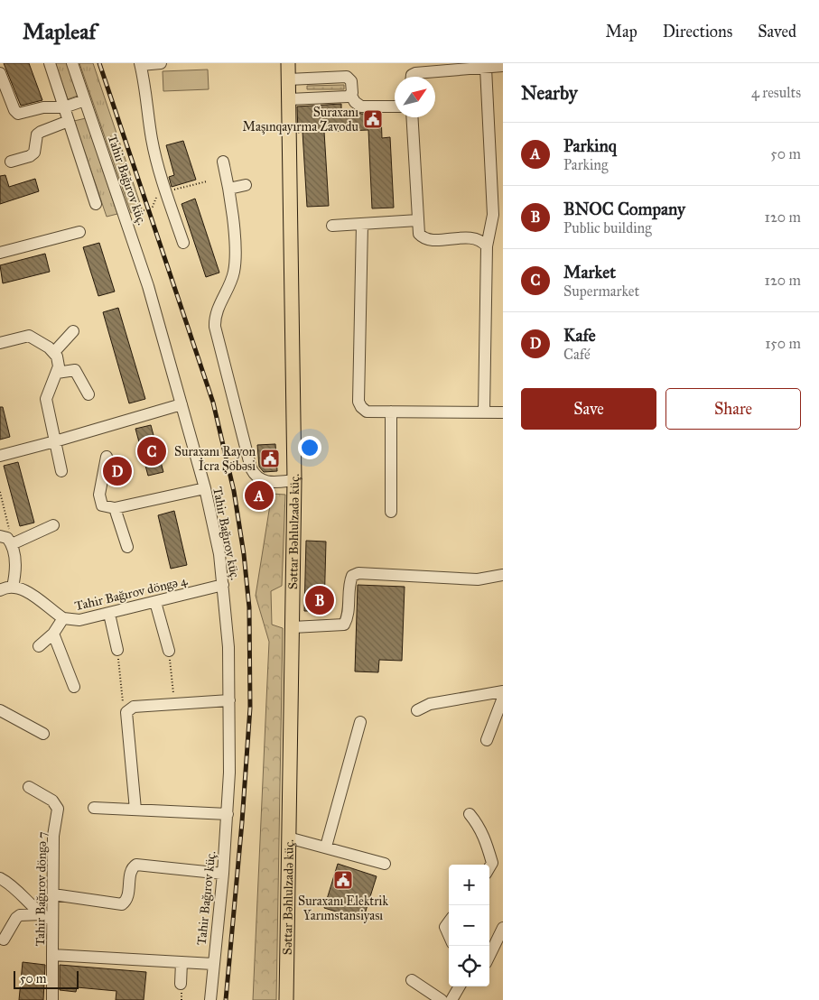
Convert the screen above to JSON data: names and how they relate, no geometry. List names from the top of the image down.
{
  "streets": {
    "main road": ["Səttar Bəhlulzadə küç."],
    "street": ["Tahir Bağırov küç.", "Tahir Bağırov döngə 4", "Tahir Bağırov döngə 7"]
  },
  "crossings": [
    ["Tahir Bağırov küç.", "Tahir Bağırov döngə 4"],
    ["Tahir Bağırov küç.", "Tahir Bağırov döngə 7"]
  ],
  "places": {
    "public building": ["Suraxanı Maşınqayırma Zavodu", "Suraxanı Rayon İcra Şöbəsi", "Suraxanı Elektrik Yarımstansiyası"]
  },
  "scale_bar": "50 m",
  "north": "top right",
  "page": {
    "header": "Mapleaf",
    "nav": ["Map", "Directions", "Saved"],
    "heading": ["Nearby", "4 results"],
    "list": [
      {
        "mark": "A",
        "name": "Parkinq",
        "note": "Parking",
        "value": "50 m"
      },
      {
        "mark": "B",
        "name": "BNOC Company",
        "note": "Public building",
        "value": "120 m"
      },
      {
        "mark": "C",
        "name": "Market",
        "note": "Supermarket",
        "value": "120 m"
      },
      {
        "mark": "D",
        "name": "Kafe",
        "note": "Café",
        "value": "150 m"
      }
    ],
    "buttons": ["Save", "Share"],
    "pins": [
      "C",
      "D",
      "A",
      "B"
    ],
    "map_buttons": ["+", "−"],
    "scale": "50 m"
  }
}
